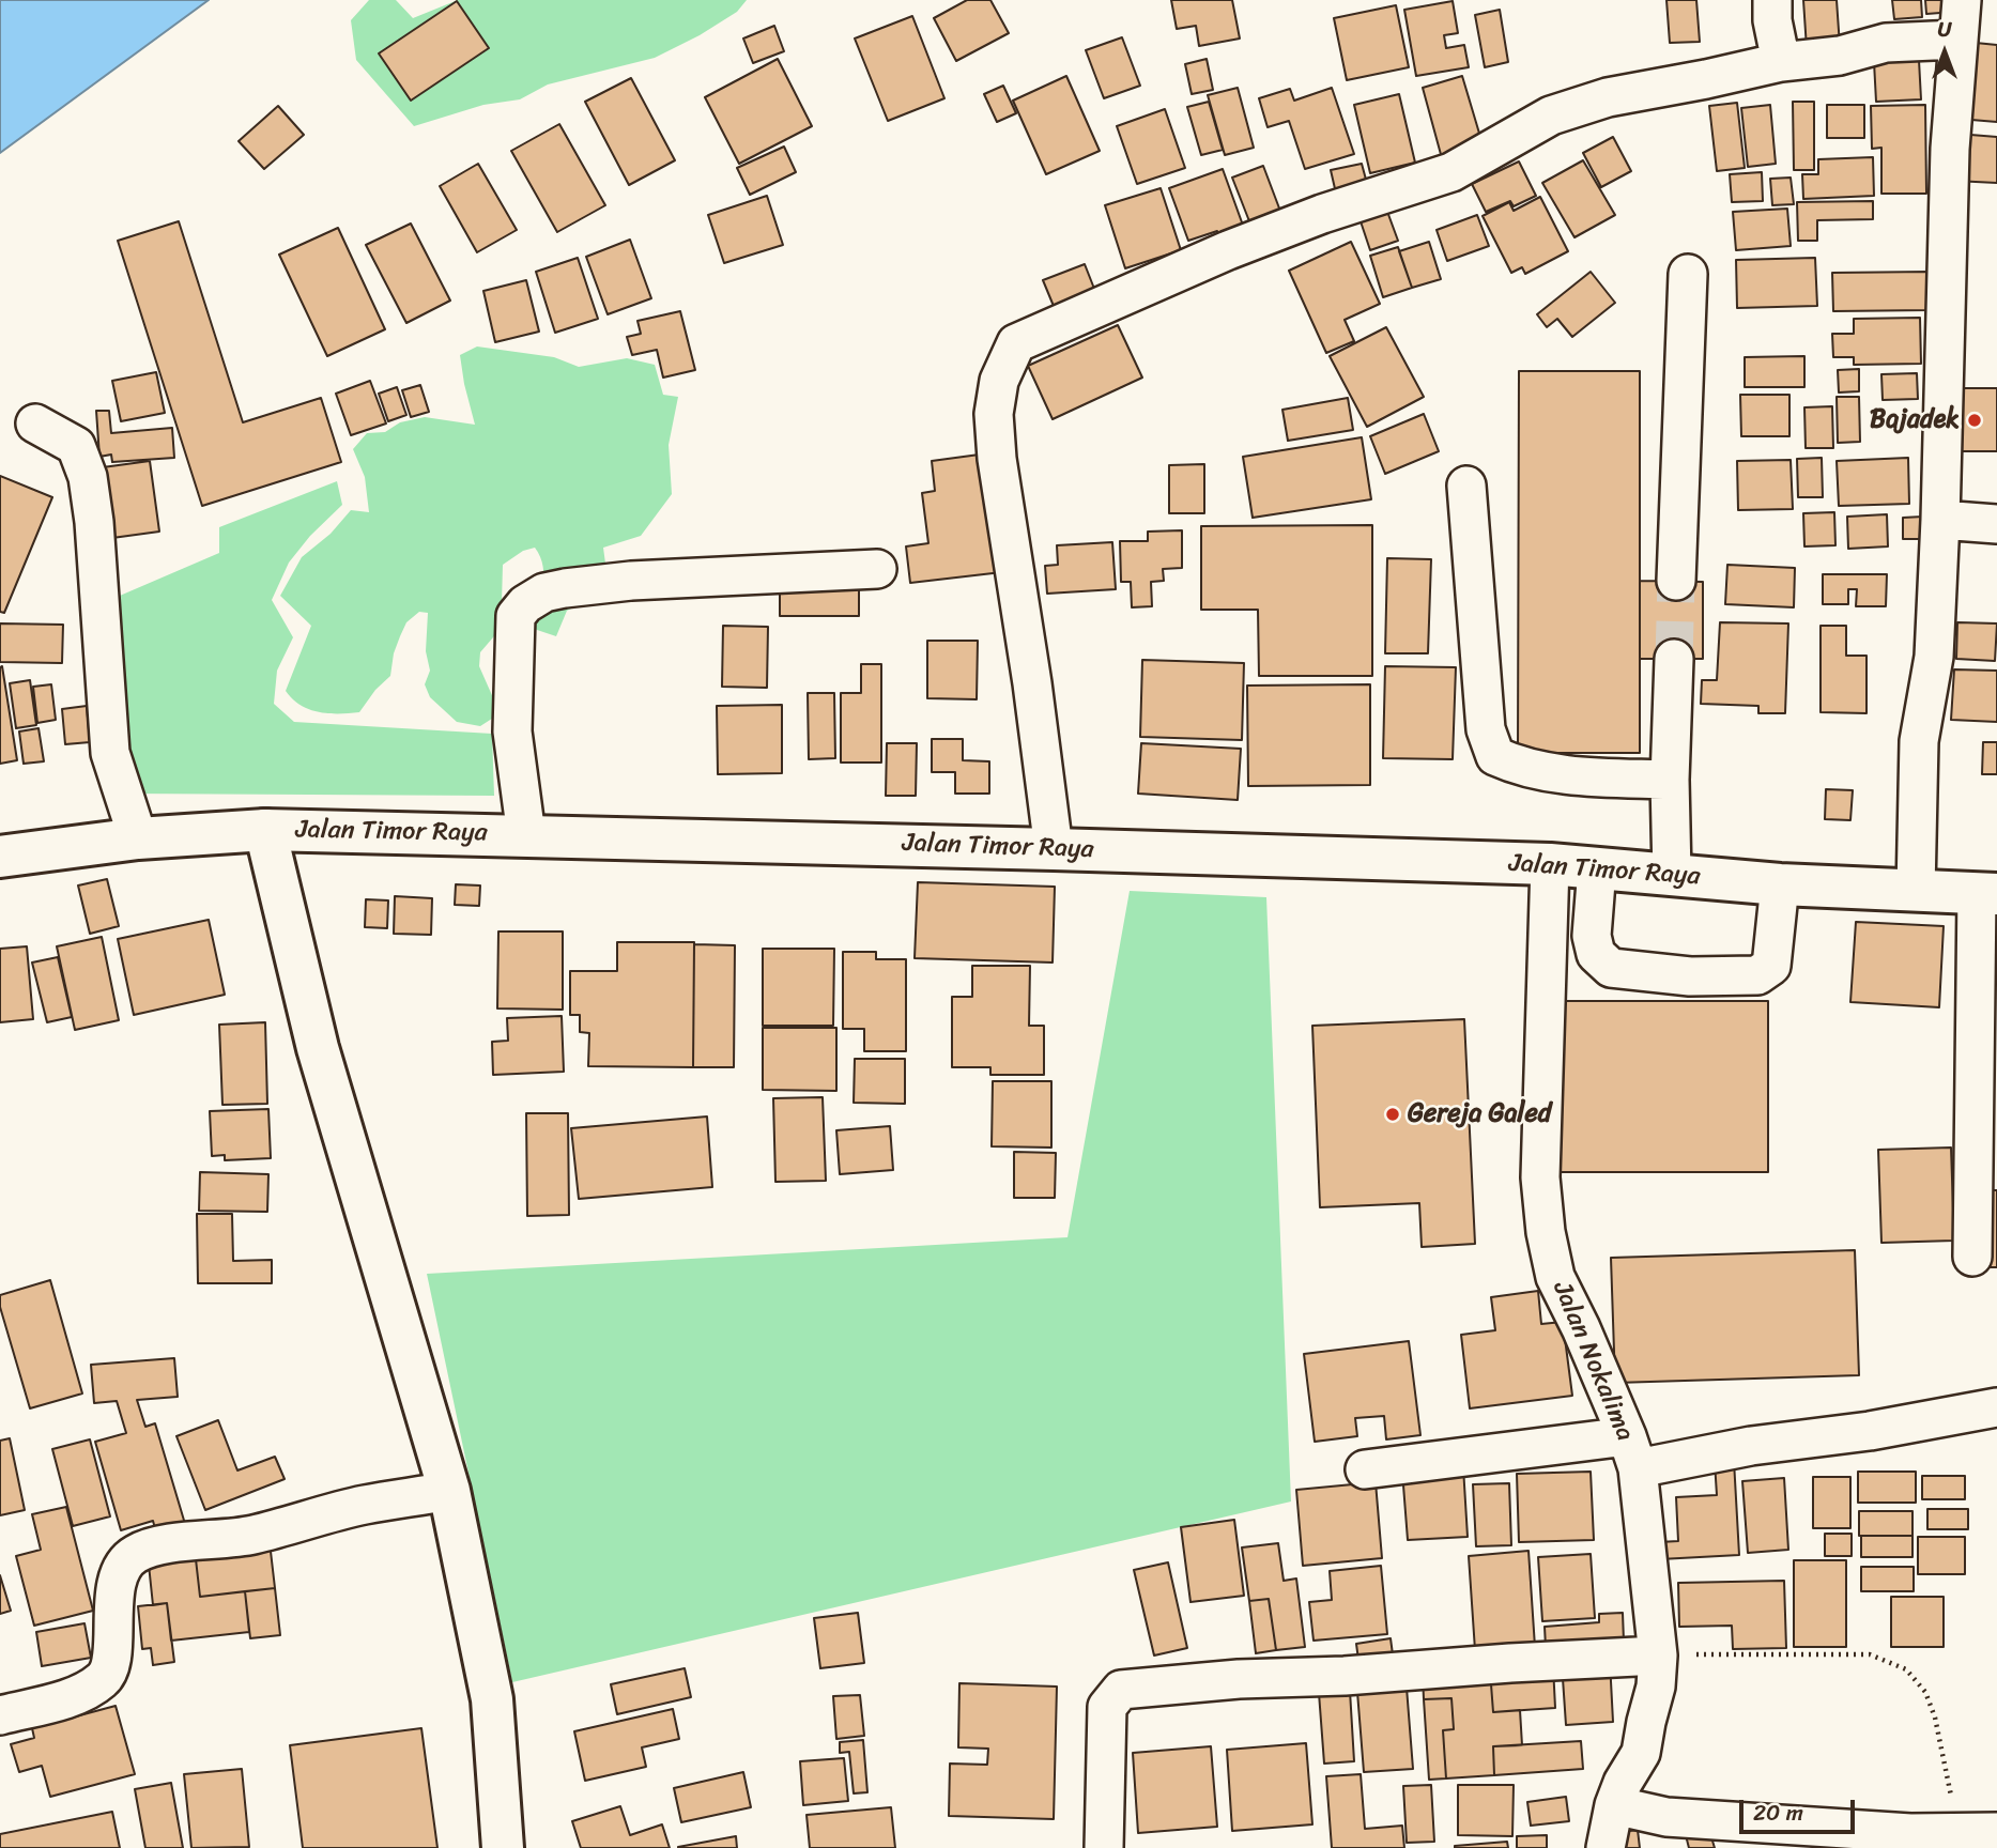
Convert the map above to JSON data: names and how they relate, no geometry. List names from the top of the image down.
{
  "streets": {
    "main road": ["Jalan Timor Raya"],
    "street": ["Jalan Nokalima"]
  },
  "crossings": [
    ["Jalan Timor Raya", "Jalan Nokalima"]
  ],
  "places": ["Bajadek", "Gereja Galed"],
  "scale_bar": "20 m",
  "north": "top"
}
